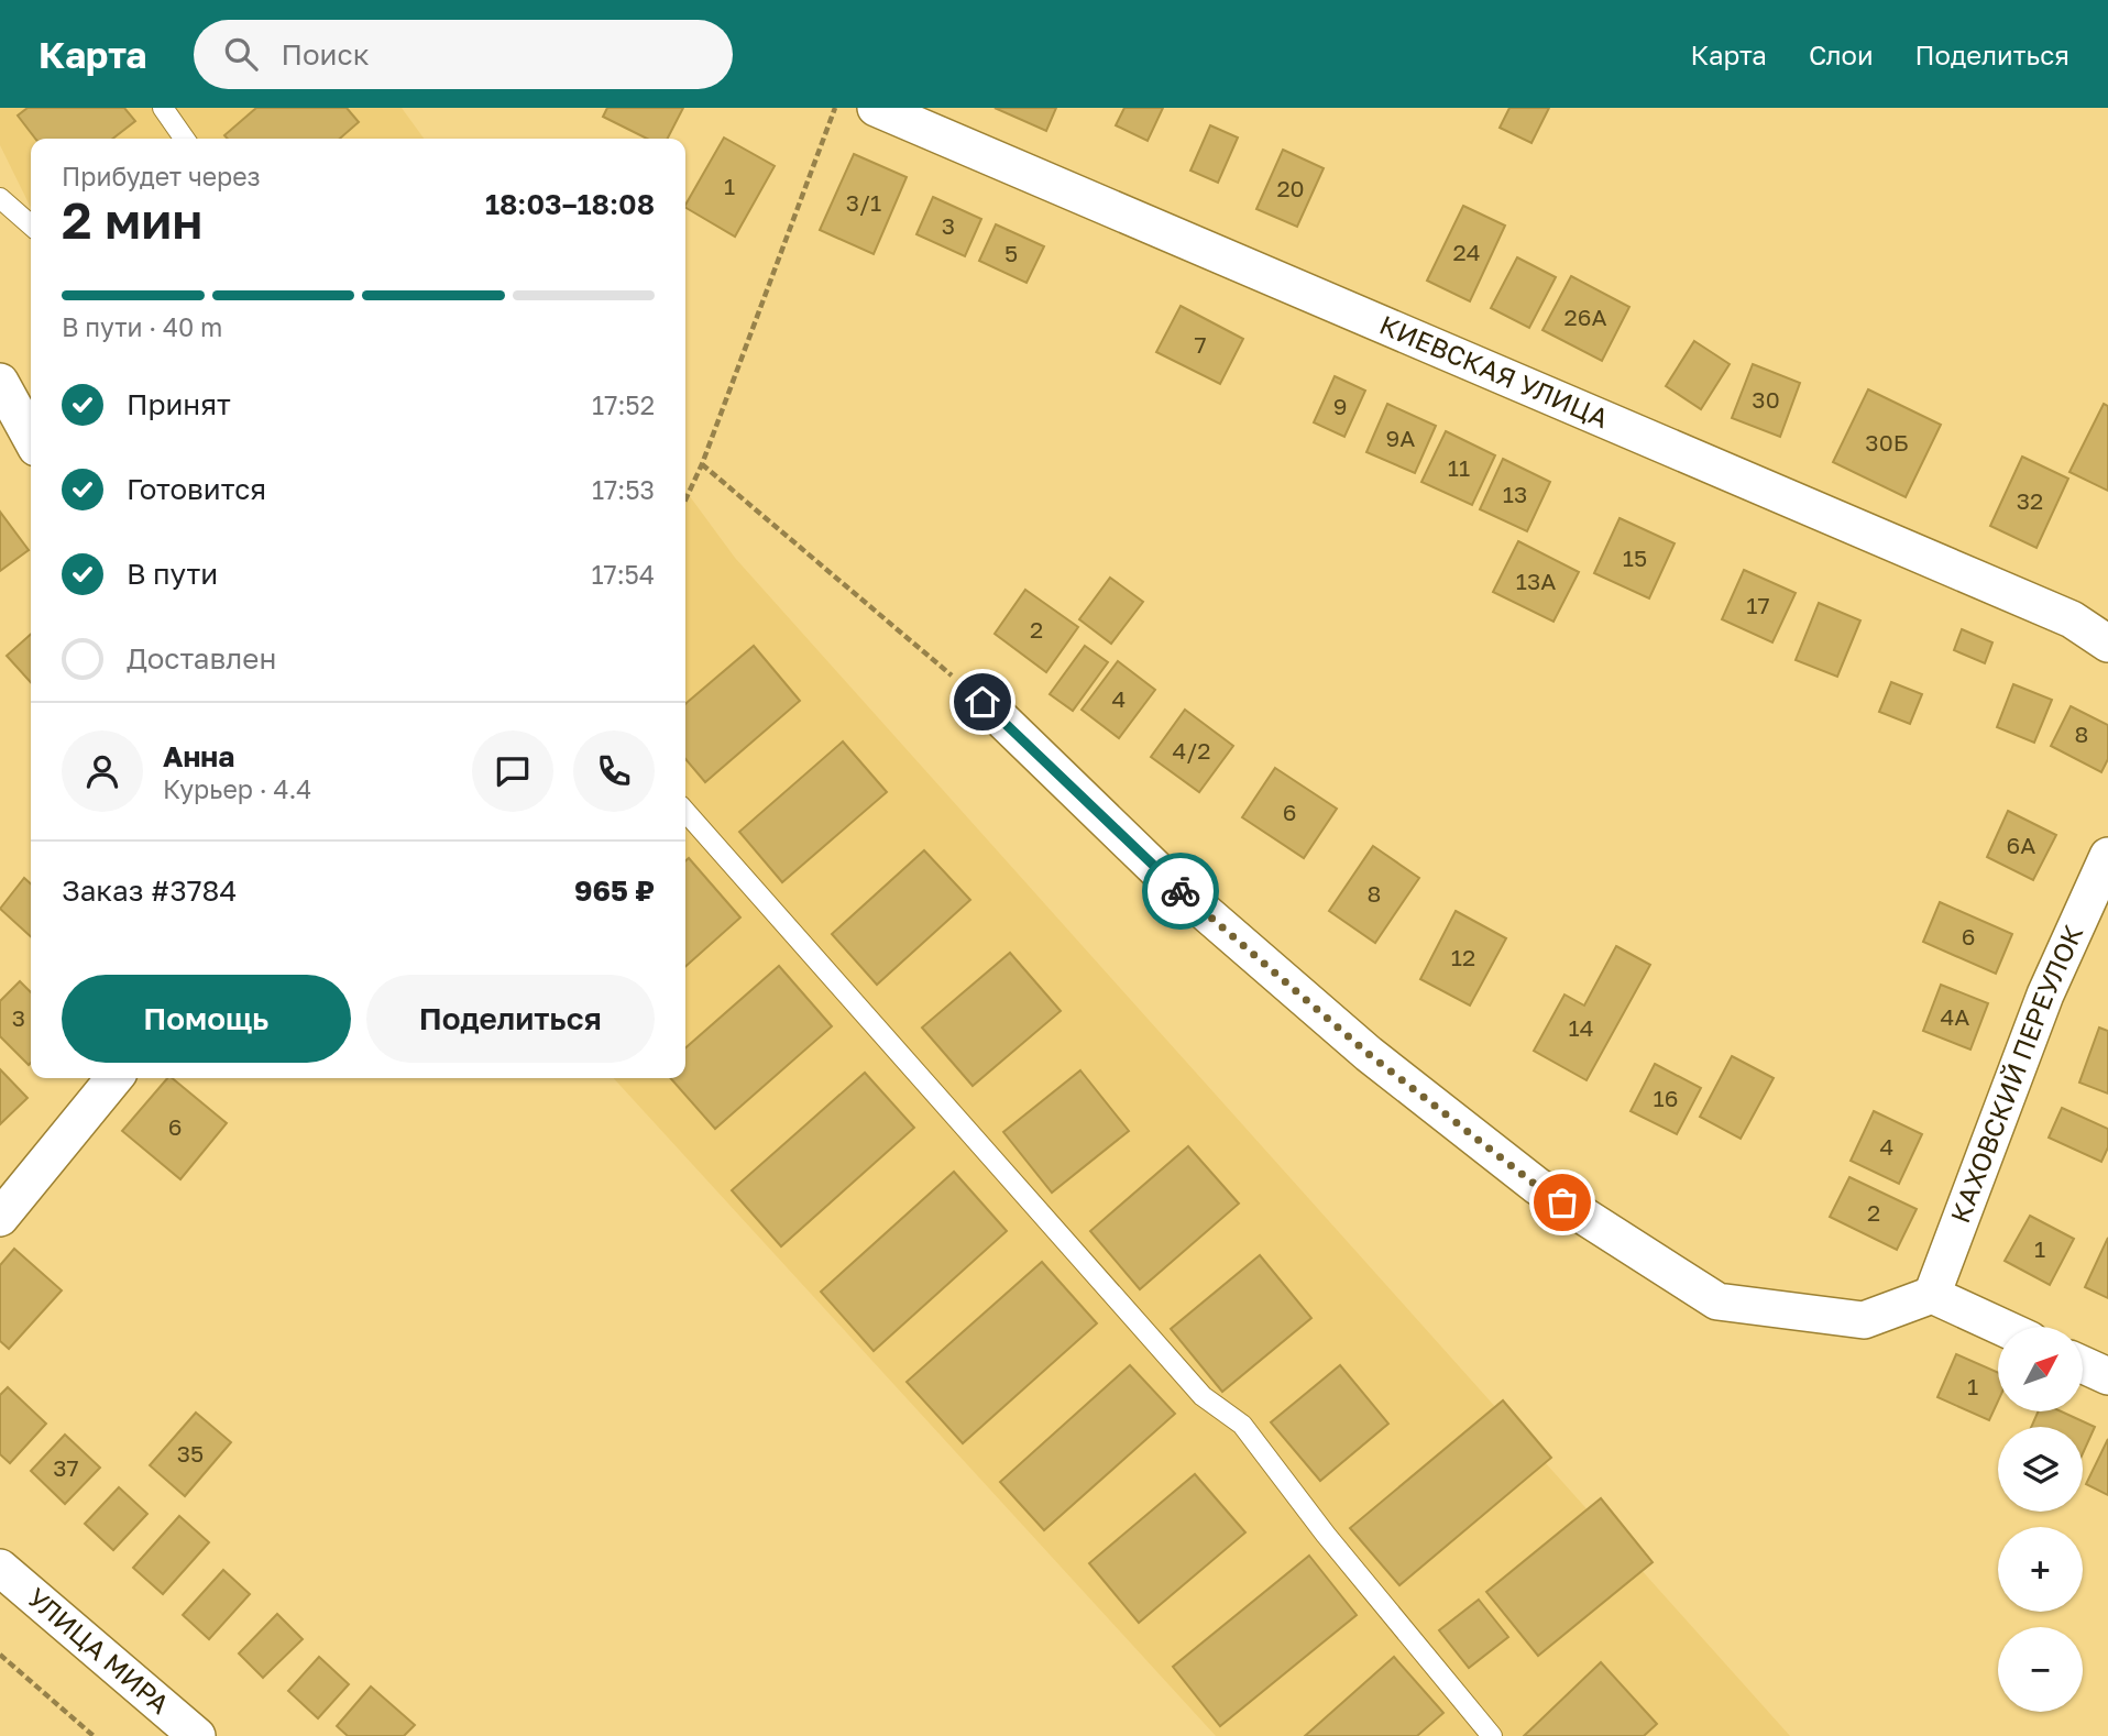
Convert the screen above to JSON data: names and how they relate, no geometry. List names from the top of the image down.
{
  "streets": {
    "street": ["КИЕВСКАЯ УЛИЦА", "КАХОВСКИЙ ПЕРЕУЛОК", "УЛИЦА МИРА"]
  },
  "house_numbers": [
    "1",
    "20",
    "3/1",
    "3",
    "24",
    "5",
    "26А",
    "7",
    "30",
    "9",
    "9А",
    "30Б",
    "11",
    "13",
    "32",
    "15",
    "13А",
    "17",
    "2",
    "4",
    "8",
    "4/2",
    "6",
    "6А",
    "8",
    "6",
    "12",
    "4А",
    "3",
    "14",
    "16",
    "6",
    "4",
    "2",
    "1",
    "1",
    "35",
    "37"
  ],
  "north": "top right",
  "page": {
    "header": "Карта",
    "search": "Поиск",
    "nav": ["Карта", "Слои", "Поделиться"],
    "heading": ["2 мин", "Прибудет через", "18:03–18:08"],
    "panel": [
      "Анна",
      "Курьер · 4.4",
      "Заказ #3784",
      "965 ₽"
    ],
    "bar": "В пути · 40 m",
    "list": [
      ["Принят", "17:52"],
      ["Готовится", "17:53"],
      ["В пути", "17:54"],
      "Доставлен"
    ],
    "buttons": ["Помощь", "Поделиться"],
    "map_buttons": ["+", "−"]
  }
}
